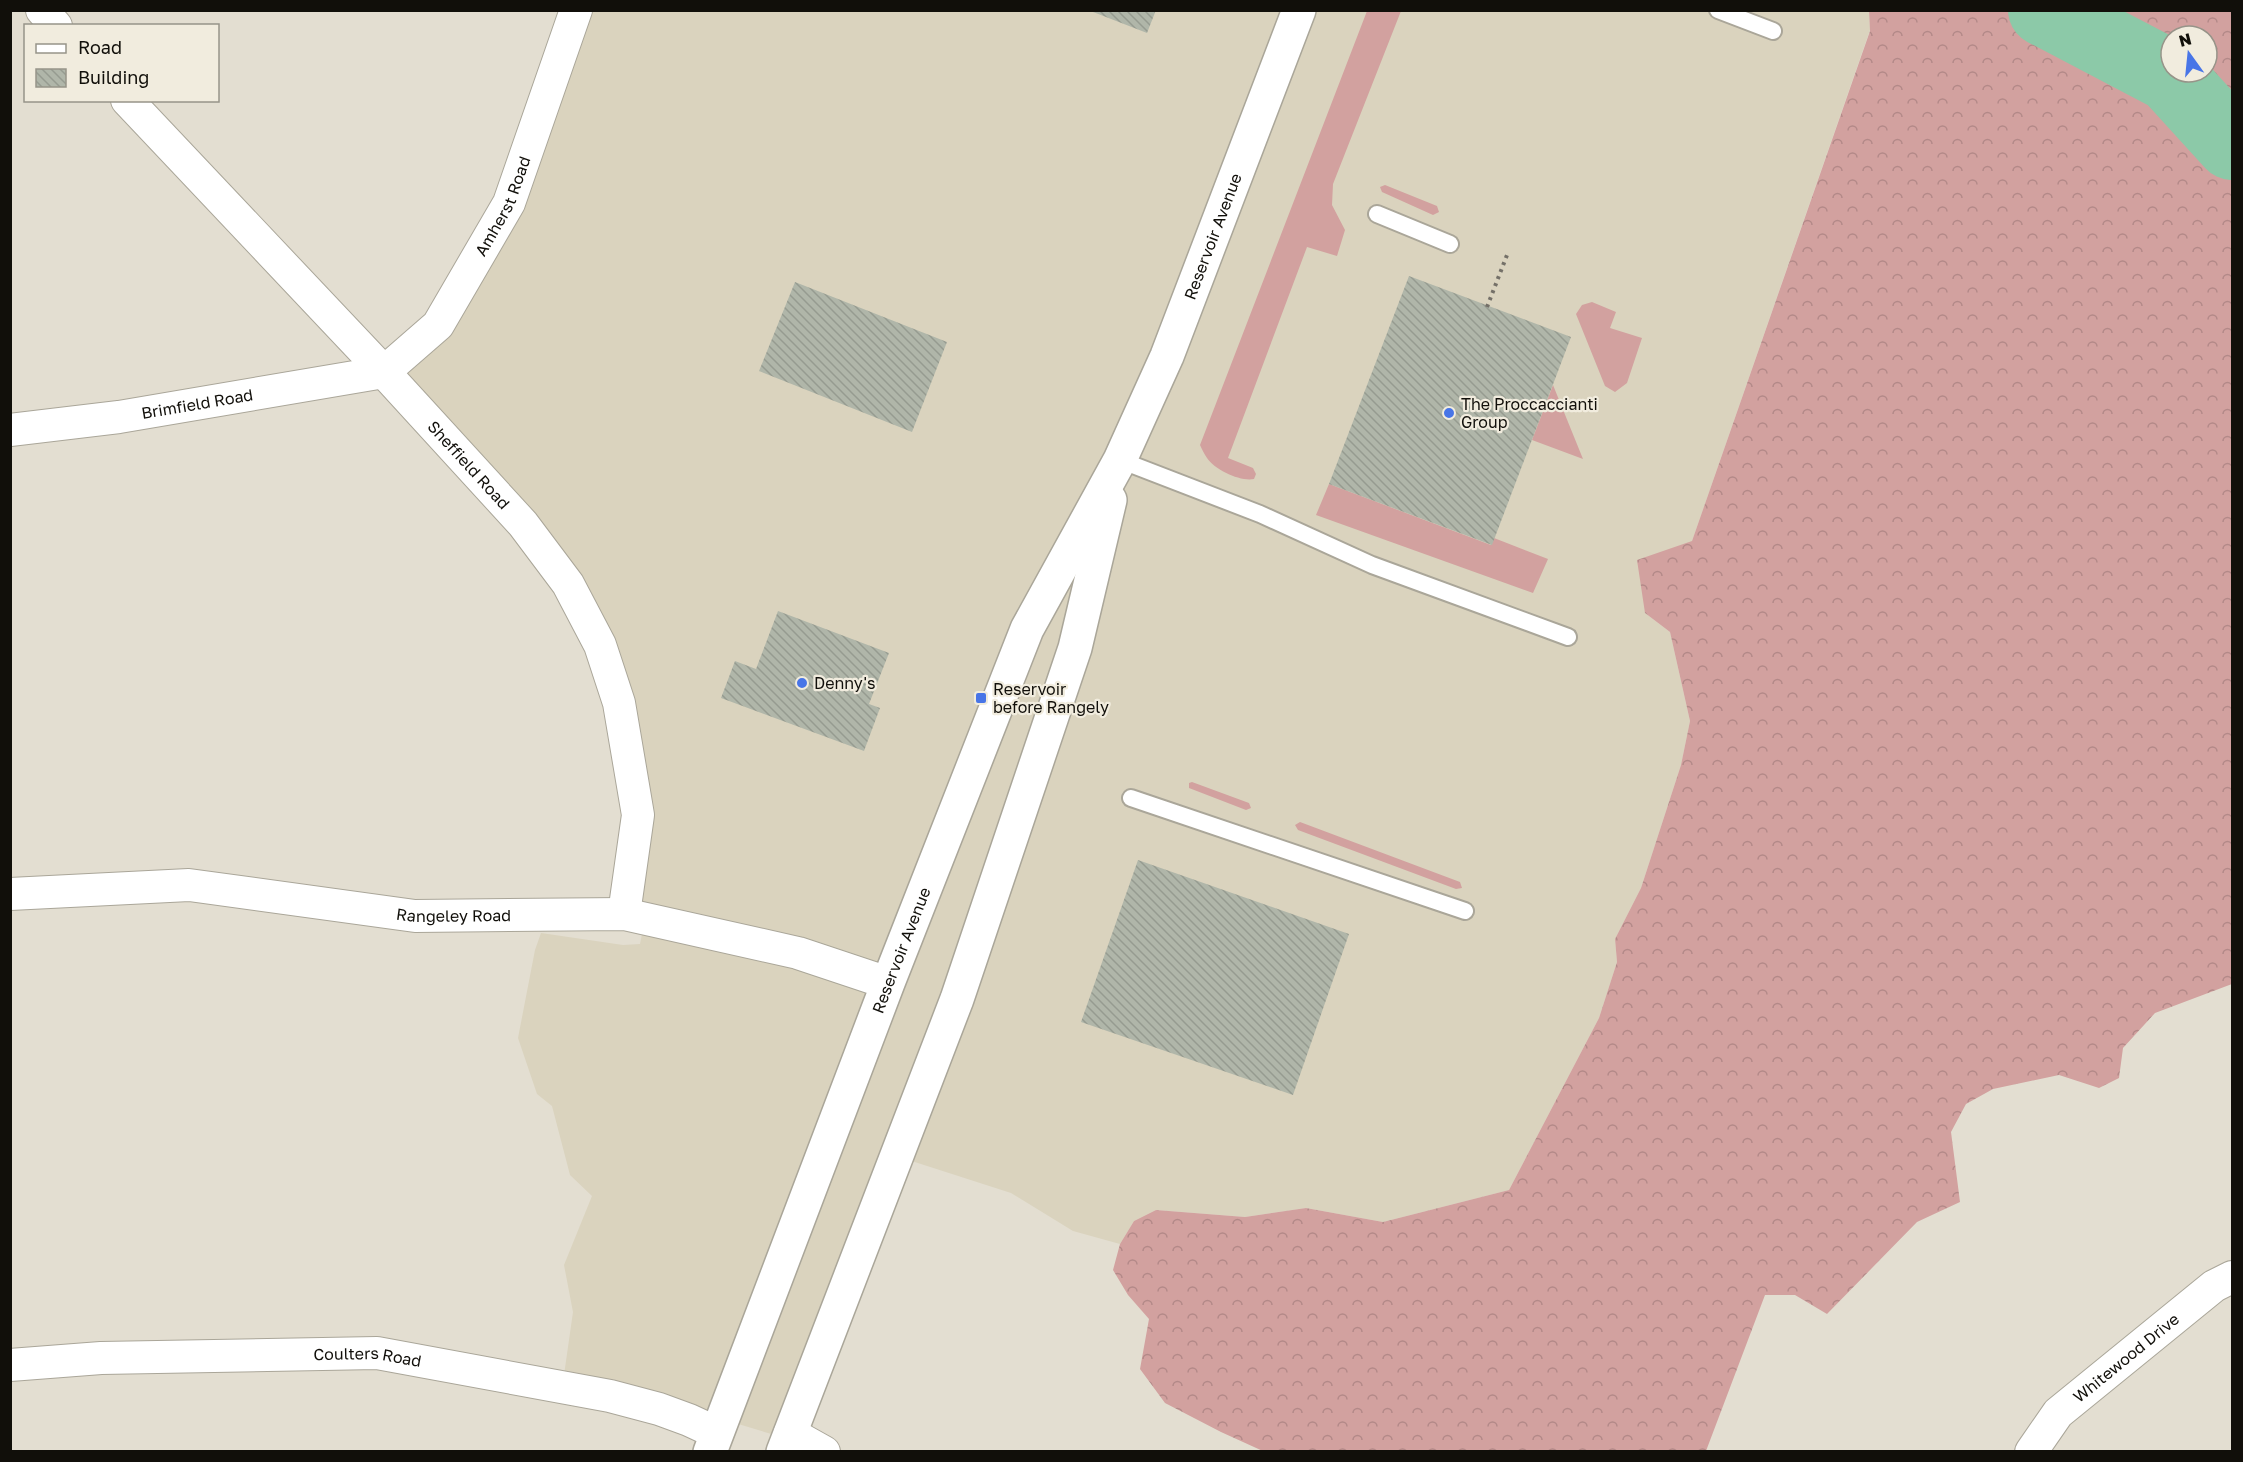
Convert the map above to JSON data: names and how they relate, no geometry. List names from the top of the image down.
{
  "streets": {
    "main road": ["Reservoir Avenue"],
    "street": [
      "Amherst Road",
      "Brimfield Road",
      "Sheffield Road",
      "Rangeley Road",
      "Whitewood Drive",
      "Coulters Road"
    ]
  },
  "crossings": [
    ["Amherst Road", "Brimfield Road"],
    ["Amherst Road", "Sheffield Road"],
    ["Reservoir Avenue", "Rangeley Road"],
    ["Reservoir Avenue", "Coulters Road"],
    ["Brimfield Road", "Sheffield Road"],
    ["Sheffield Road", "Rangeley Road"]
  ],
  "places": {
    "other": ["The Proccaccianti Group", "Denny's"],
    "transit": ["Reservoir before Rangely"]
  },
  "legend": ["Road", "Building"],
  "north": "top"
}
